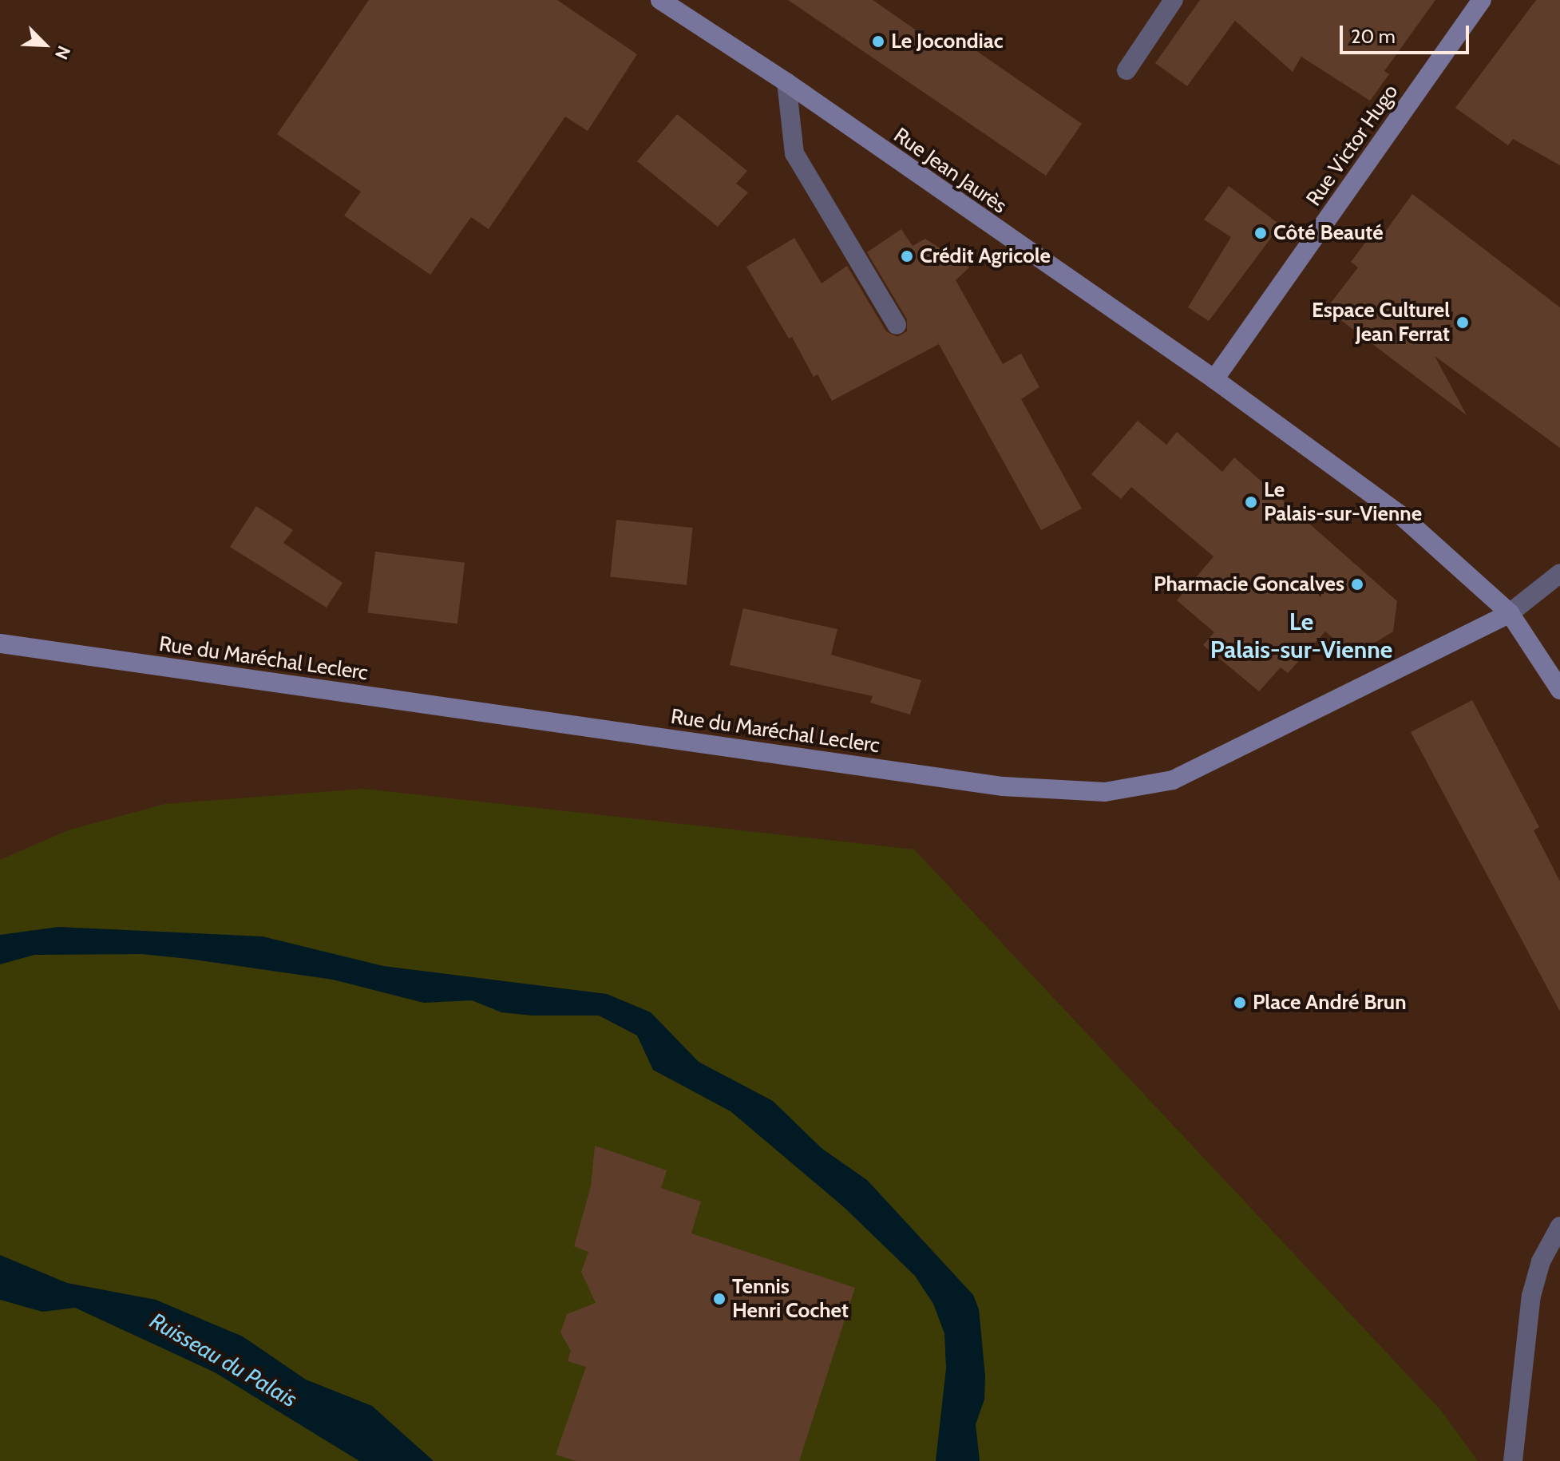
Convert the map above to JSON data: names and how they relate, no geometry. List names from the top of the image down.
{
  "streets": {
    "main road": ["Rue Victor Hugo", "Rue Jean Jaurès", "Rue du Maréchal Leclerc"]
  },
  "crossings": [
    ["Rue Victor Hugo", "Rue Jean Jaurès"],
    ["Rue Jean Jaurès", "Rue du Maréchal Leclerc"]
  ],
  "districts": ["Le Palais-sur-Vienne"],
  "water": ["Ruisseau du Palais"],
  "places": [
    "Le Jocondiac",
    "Côté Beauté",
    "Crédit Agricole",
    "Espace Culturel Jean Ferrat",
    "Le Palais-sur-Vienne",
    "Pharmacie Goncalves",
    "Place André Brun",
    "Tennis Henri Cochet"
  ],
  "scale_bar": "20 m",
  "north": "bottom right"
}
